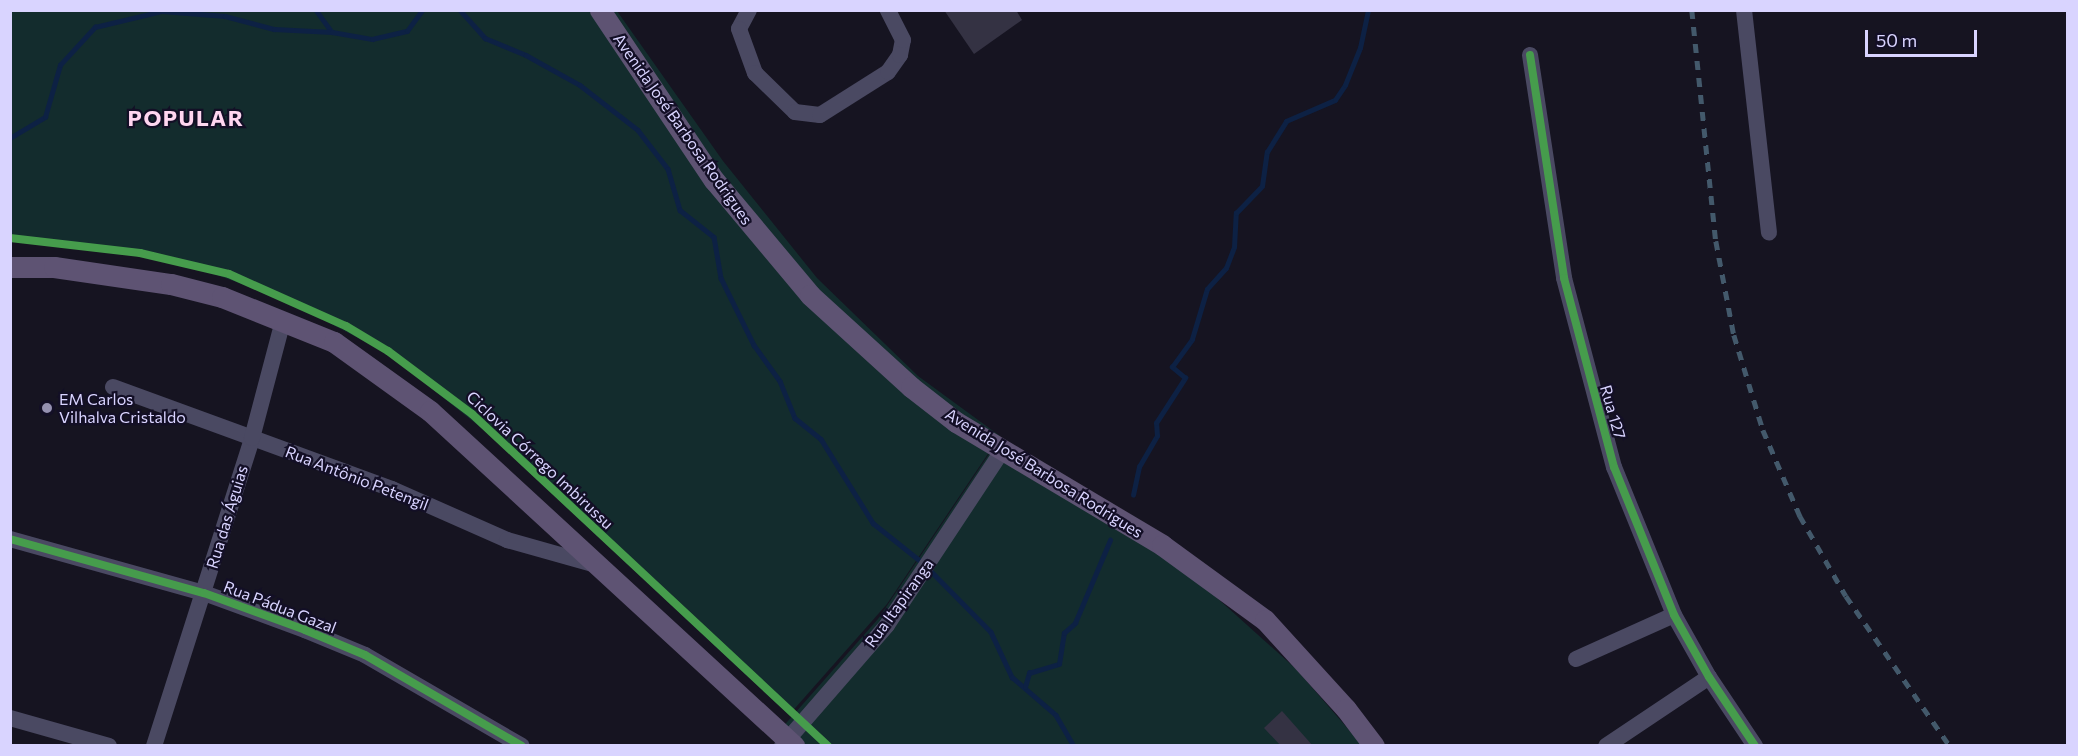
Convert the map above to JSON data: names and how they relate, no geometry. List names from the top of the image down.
{
  "streets": {
    "main road": ["Avenida José Barbosa Rodrigues"],
    "street": [
      "Rua 127",
      "Rua Antônio Petengil",
      "Rua das Águias",
      "Rua Itapiranga",
      "Rua Pádua Gazal"
    ],
    "cycle path": ["Ciclovia Córrego Imbirussu"]
  },
  "crossings": [
    ["Avenida José Barbosa Rodrigues", "Rua Itapiranga"],
    ["Rua Antônio Petengil", "Rua das Águias"],
    ["Rua das Águias", "Rua Pádua Gazal"]
  ],
  "districts": ["POPULAR"],
  "places": ["EM Carlos Vilhalva Cristaldo"],
  "scale_bar": "50 m"
}
